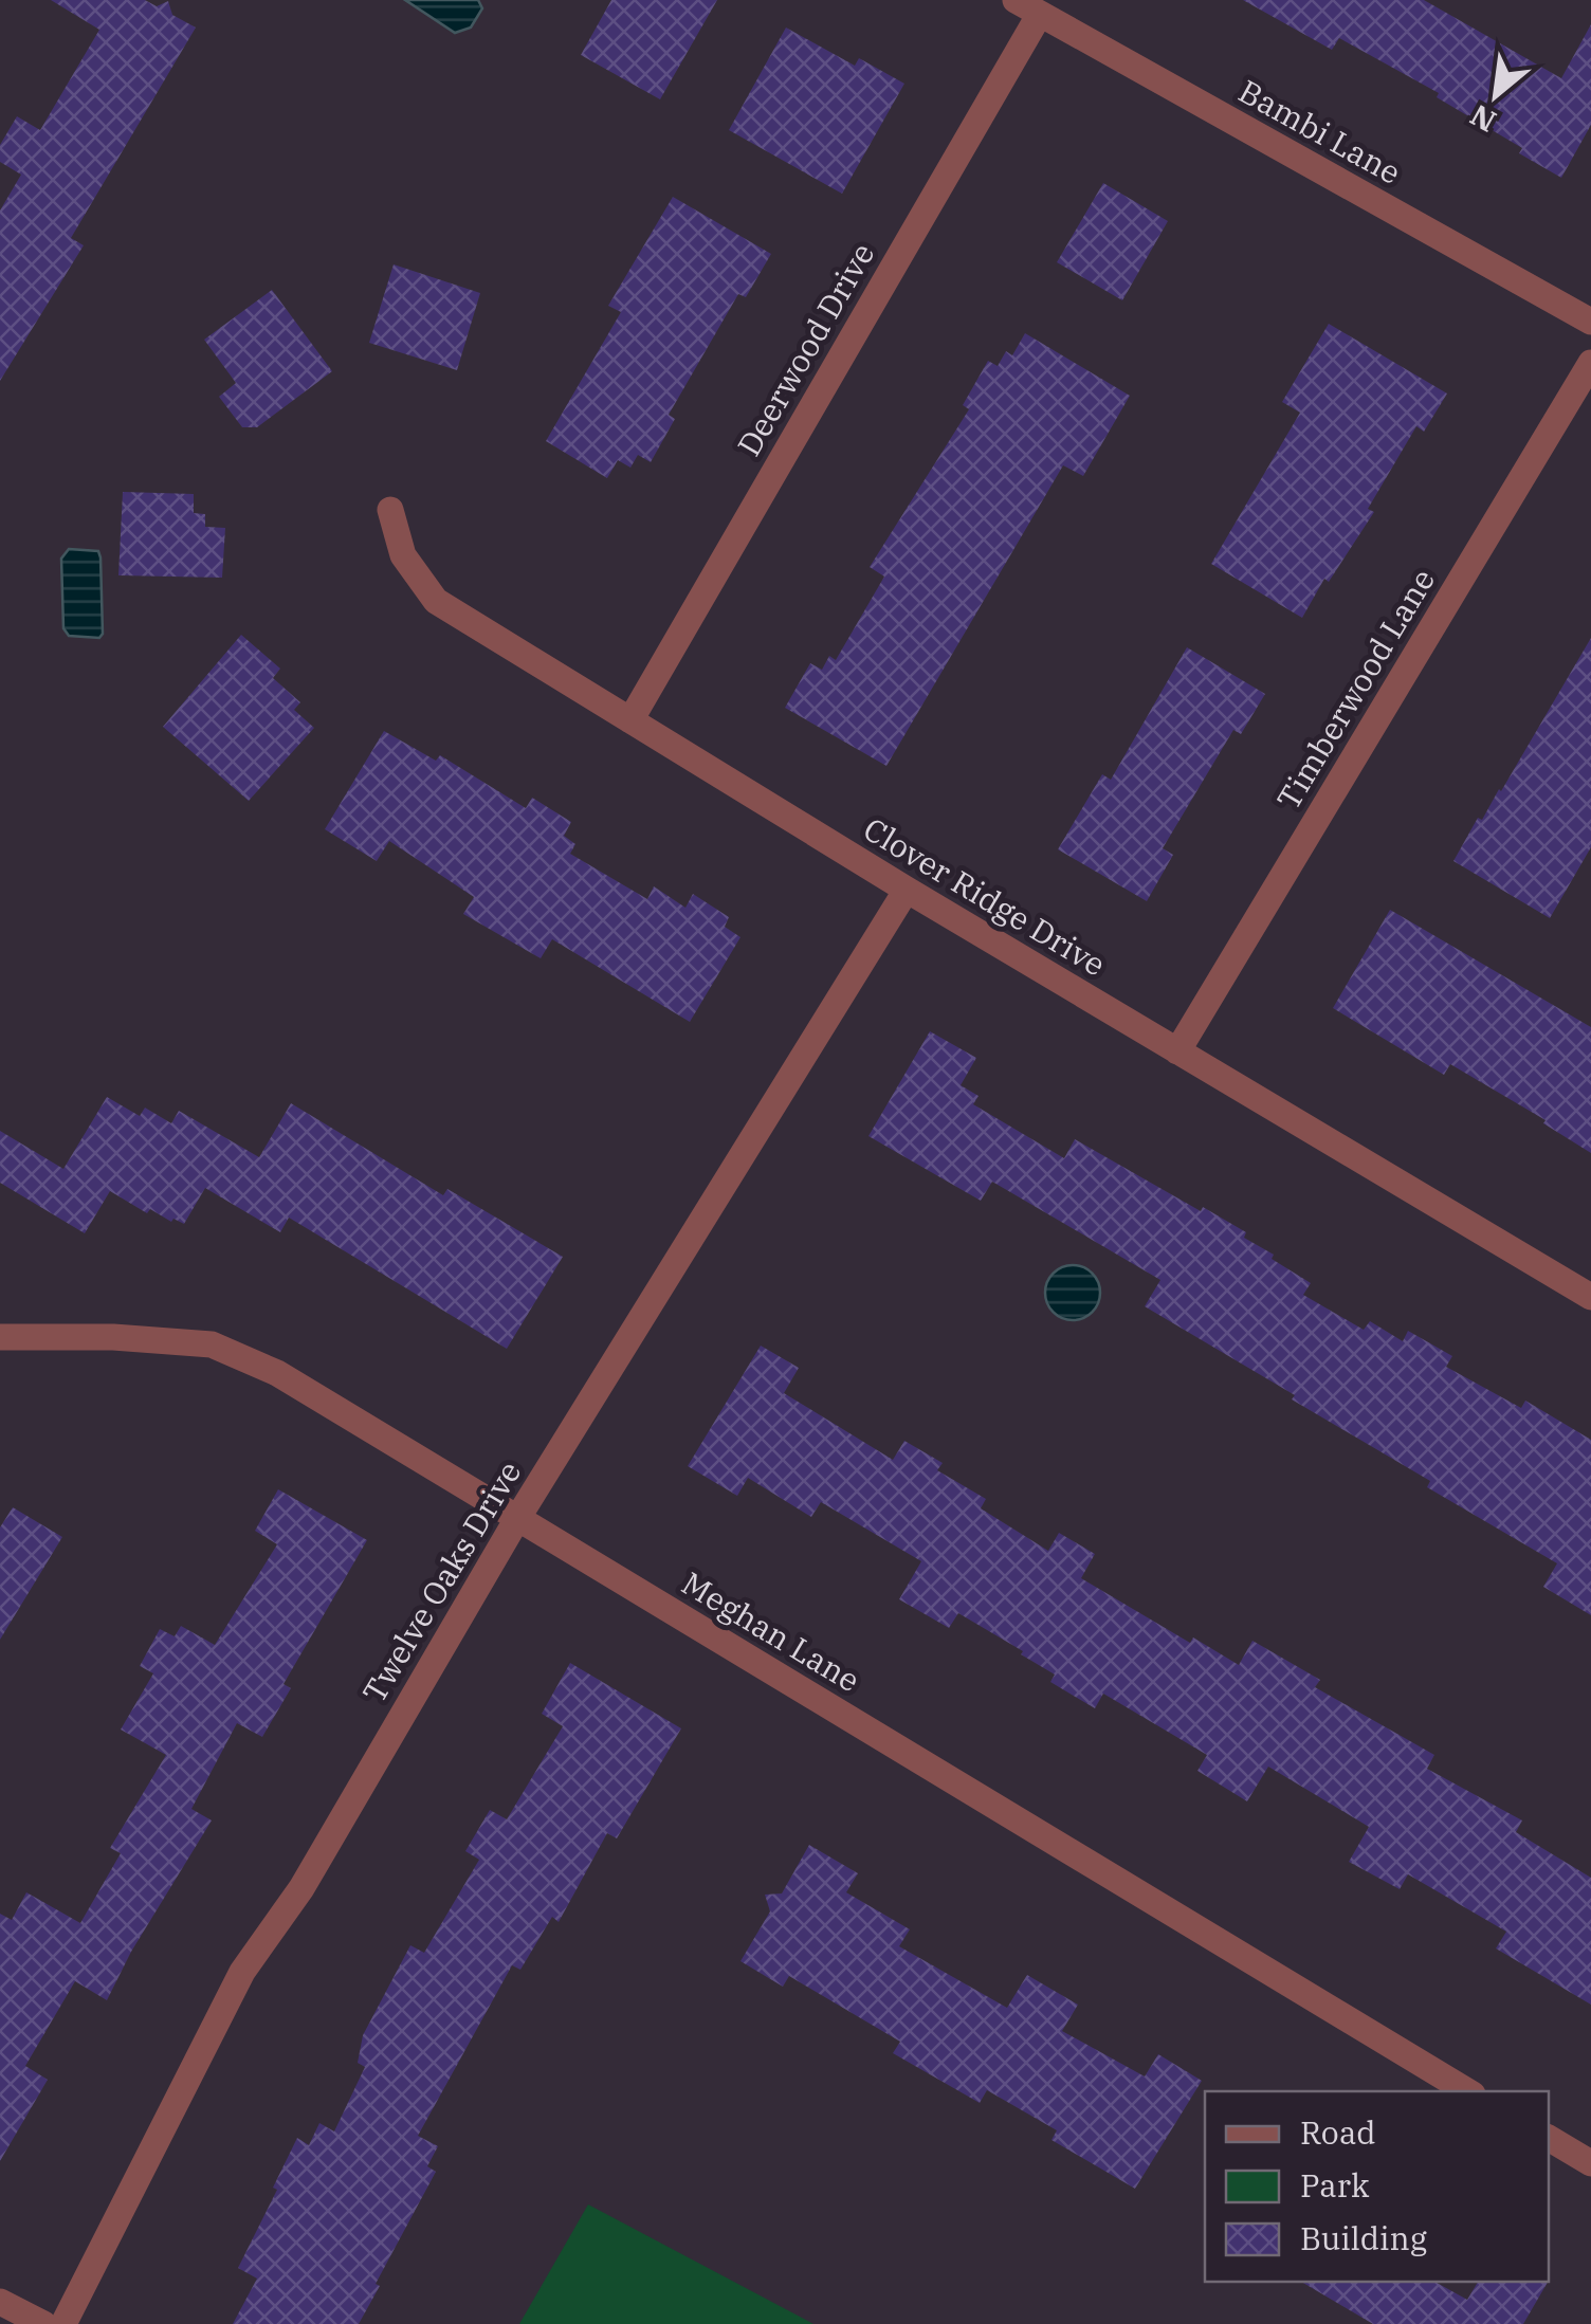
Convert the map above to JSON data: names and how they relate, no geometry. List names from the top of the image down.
{
  "streets": {
    "street": [
      "Bambi Lane",
      "Deerwood Drive",
      "Timberwood Lane",
      "Clover Ridge Drive",
      "Twelve Oaks Drive",
      "Meghan Lane"
    ]
  },
  "crossings": [
    ["Bambi Lane", "Deerwood Drive"],
    ["Deerwood Drive", "Clover Ridge Drive"],
    ["Timberwood Lane", "Clover Ridge Drive"],
    ["Clover Ridge Drive", "Twelve Oaks Drive"],
    ["Twelve Oaks Drive", "Meghan Lane"]
  ],
  "legend": ["Road", "Park", "Building"],
  "north": "bottom left"
}
